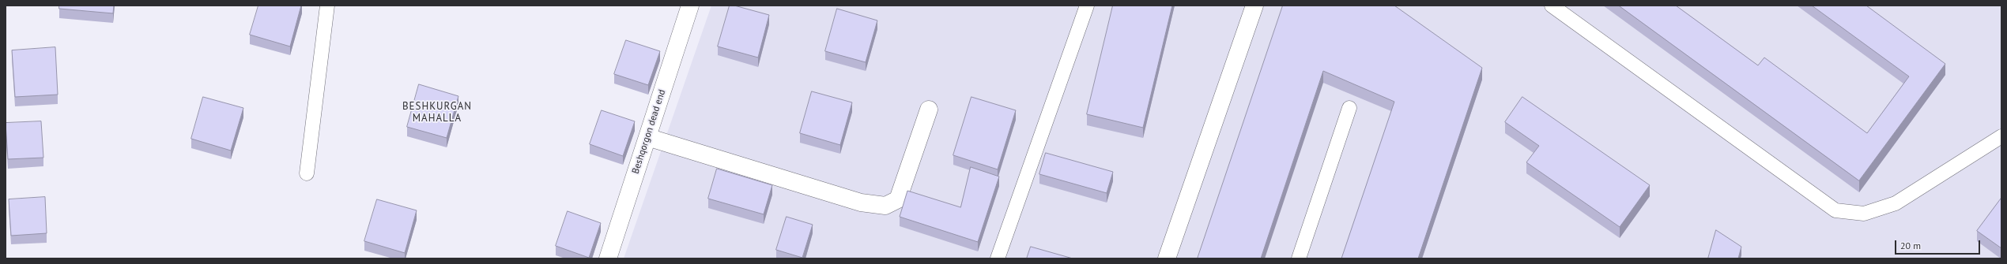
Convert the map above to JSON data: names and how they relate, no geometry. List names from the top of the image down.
{
  "streets": {
    "street": ["Beshqorgon dead end"]
  },
  "districts": ["BESHKURGAN MAHALLA"],
  "scale_bar": "20 m"
}
